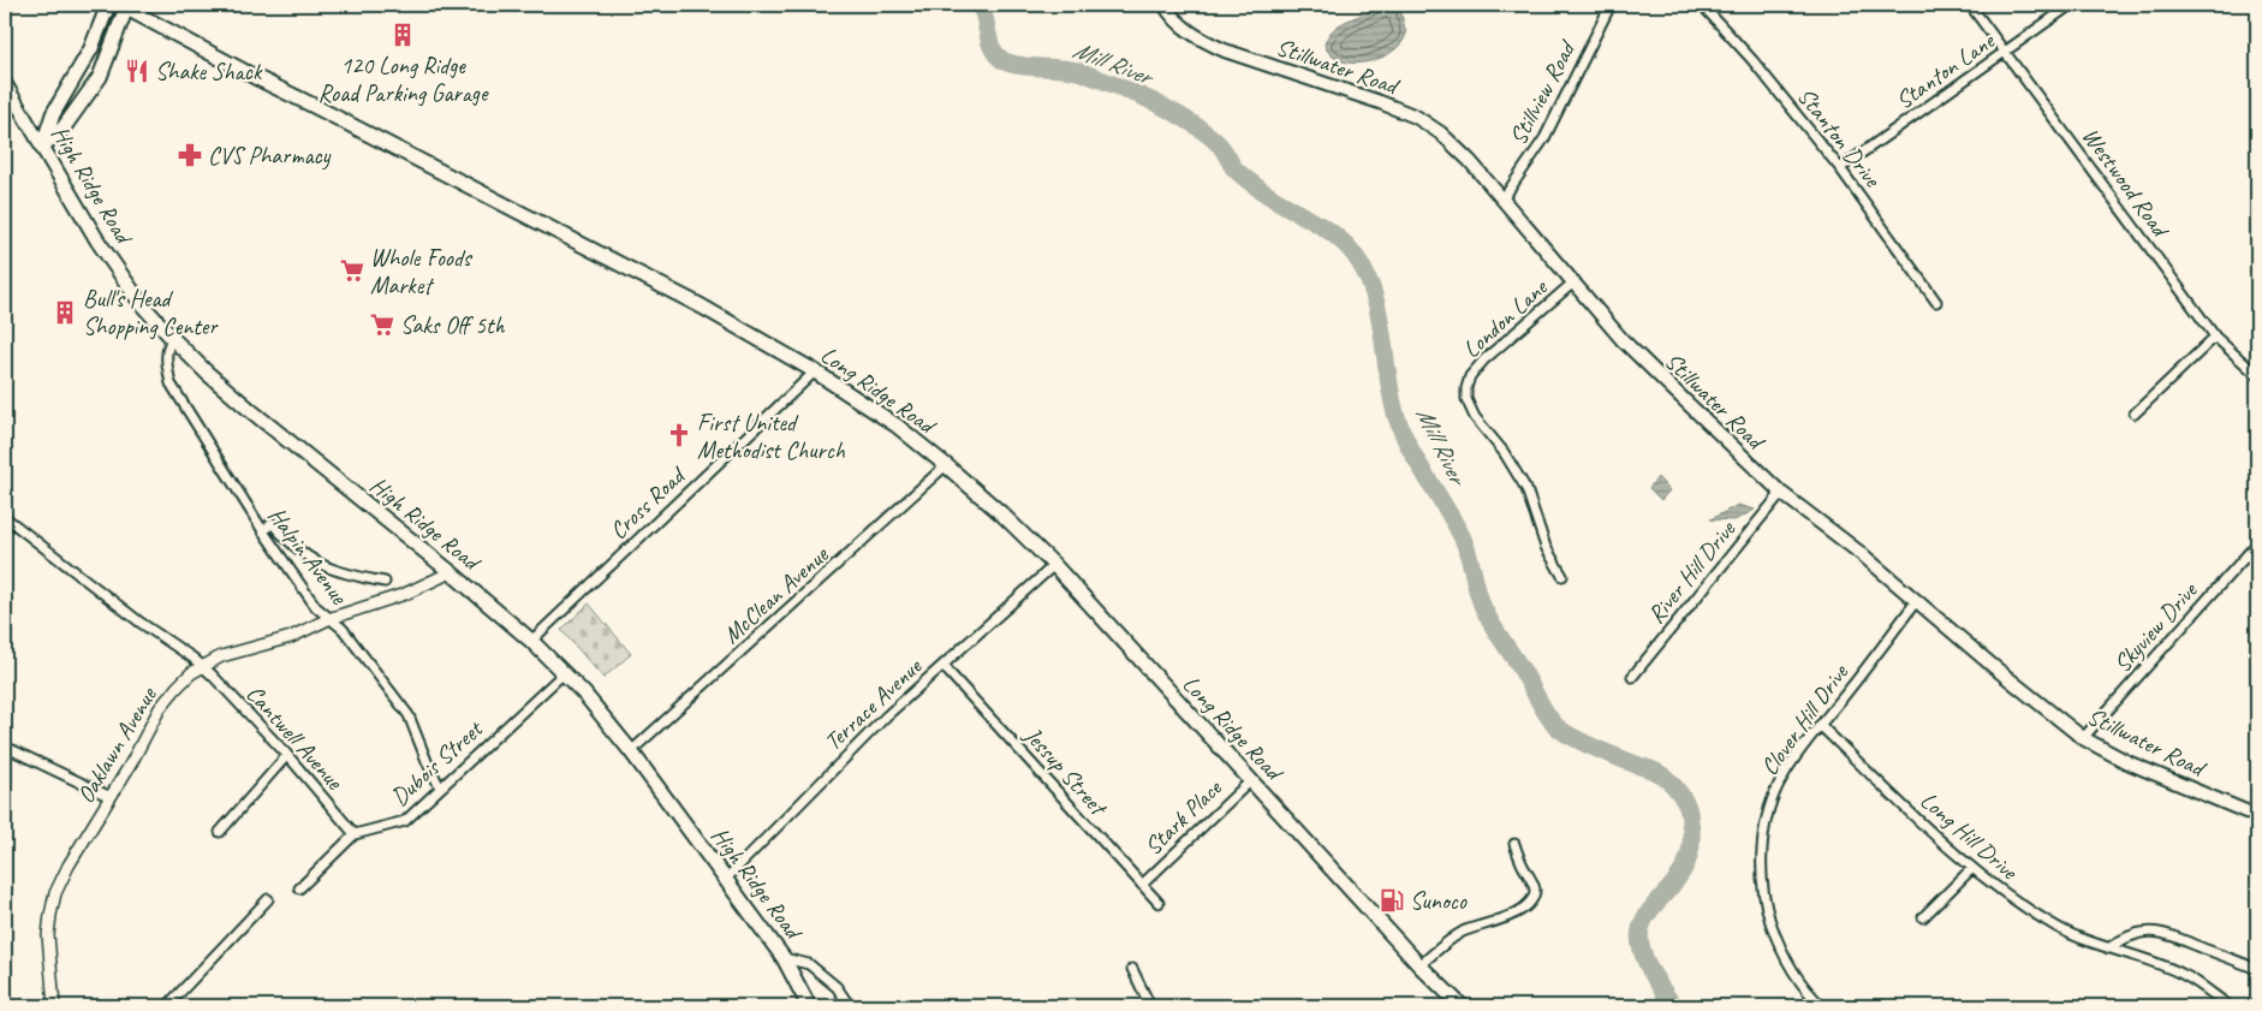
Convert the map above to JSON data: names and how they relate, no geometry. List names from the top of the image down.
{
  "streets": {
    "main road": ["Stillwater Road", "High Ridge Road", "Long Ridge Road"],
    "street": [
      "Stanton Lane",
      "Stillview Road",
      "Stanton Drive",
      "Westwood Road",
      "London Lane",
      "Cross Road",
      "Halpin Avenue",
      "River Hill Drive",
      "McClean Avenue",
      "Skyview Drive",
      "Terrace Avenue",
      "Clover Hill Drive",
      "Cantwell Avenue",
      "Oaklawn Avenue",
      "Dubois Street",
      "Jessup Street",
      "Stark Place",
      "Long Hill Drive"
    ]
  },
  "crossings": [
    ["Stillwater Road", "Stillview Road"],
    ["Stillwater Road", "London Lane"],
    ["Stillwater Road", "River Hill Drive"],
    ["Stillwater Road", "Skyview Drive"],
    ["Stillwater Road", "Clover Hill Drive"],
    ["Stanton Lane", "Stanton Drive"],
    ["Stanton Lane", "Westwood Road"],
    ["High Ridge Road", "Cross Road"],
    ["High Ridge Road", "Halpin Avenue"],
    ["High Ridge Road", "McClean Avenue"],
    ["High Ridge Road", "Terrace Avenue"],
    ["High Ridge Road", "Oaklawn Avenue"],
    ["High Ridge Road", "Dubois Street"],
    ["Long Ridge Road", "Cross Road"],
    ["Long Ridge Road", "McClean Avenue"],
    ["Long Ridge Road", "Terrace Avenue"],
    ["Long Ridge Road", "Stark Place"],
    ["Halpin Avenue", "Oaklawn Avenue"],
    ["Halpin Avenue", "Dubois Street"],
    ["Terrace Avenue", "Jessup Street"],
    ["Clover Hill Drive", "Long Hill Drive"],
    ["Cantwell Avenue", "Oaklawn Avenue"],
    ["Cantwell Avenue", "Dubois Street"],
    ["Jessup Street", "Stark Place"]
  ],
  "water": ["Mill River"],
  "places": {
    "building": ["120 Long Ridge Road Parking Garage", "Bull's Head Shopping Center"],
    "restaurant": ["Shake Shack"],
    "pharmacy": ["CVS Pharmacy"],
    "supermarket": ["Whole Foods Market", "Saks Off 5th"],
    "church": ["First United Methodist Church"],
    "fuel station": ["Sunoco"]
  }
}
